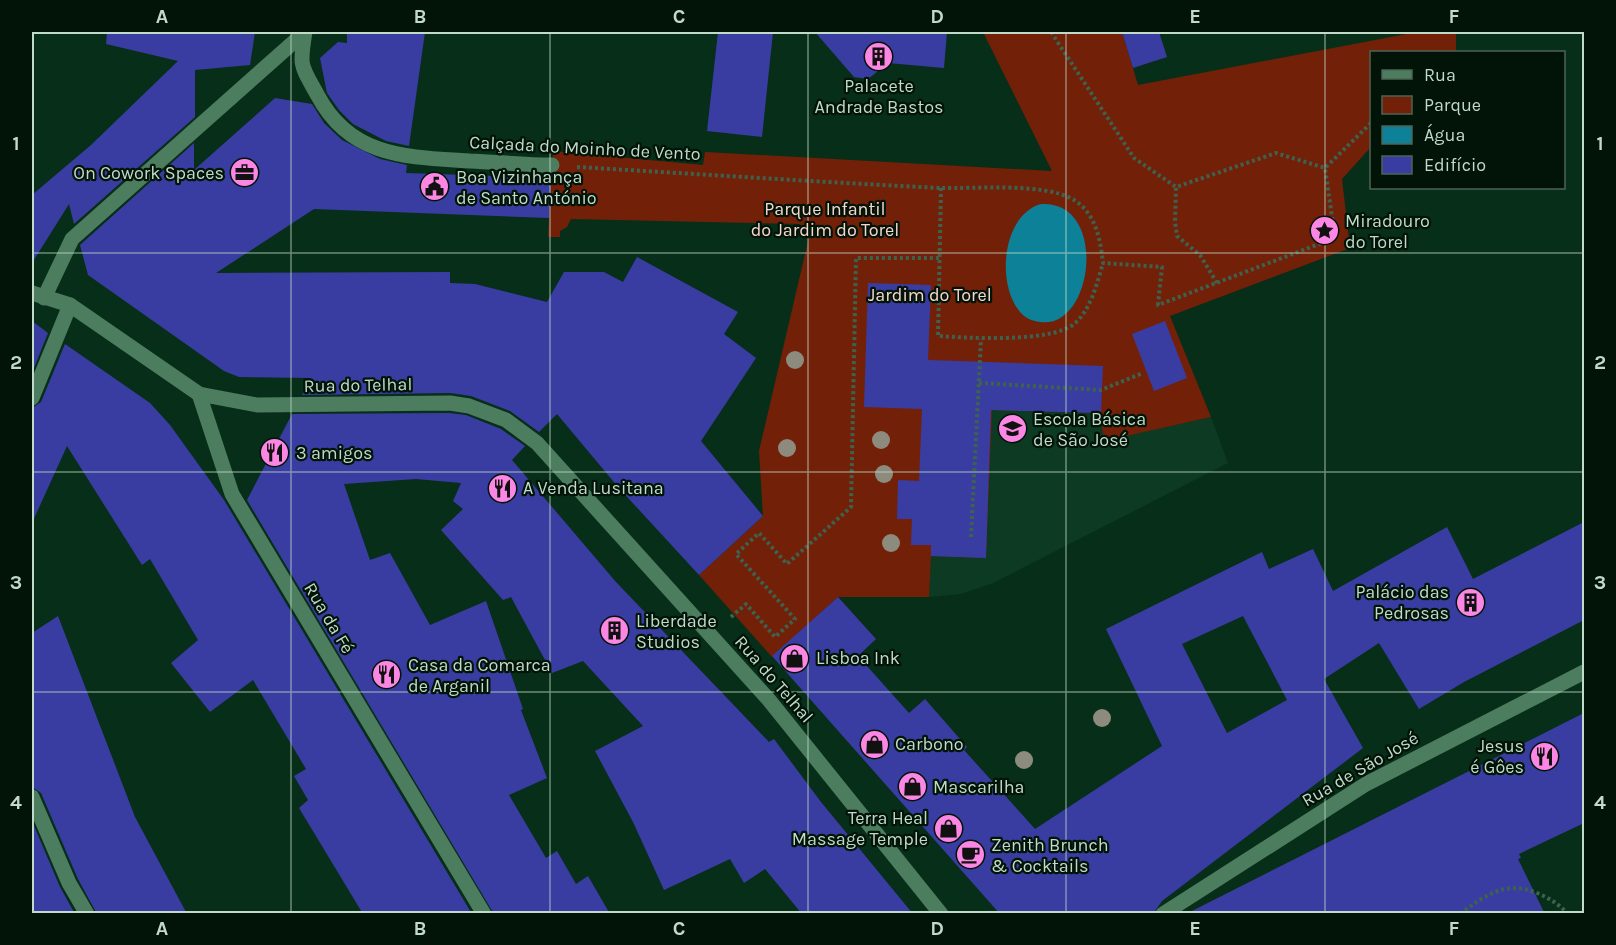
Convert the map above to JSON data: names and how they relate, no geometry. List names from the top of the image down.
{
  "streets": {
    "street": [
      "Calçada do Moinho de Vento",
      "Rua do Telhal",
      "Rua da Fé",
      "Rua de São José"
    ]
  },
  "crossings": [
    ["Rua do Telhal", "Rua da Fé"]
  ],
  "parks": ["Parque Infantil do Jardim do Torel", "Jardim do Torel"],
  "places": {
    "building": ["Palacete Andrade Bastos", "Palácio das Pedrosas", "Liberdade Studios"],
    "office": ["On Cowork Spaces"],
    "public building": ["Boa Vizinhança de Santo António"],
    "place": ["Miradouro do Torel"],
    "school or university": ["Escola Básica de São José"],
    "restaurant": [
      "3 amigos",
      "A Venda Lusitana",
      "Casa da Comarca de Arganil",
      "Jesus é Gôes"
    ],
    "shop": [
      "Lisboa Ink",
      "Carbono",
      "Mascarilha",
      "Terra Heal Massage Temple"
    ],
    "cafe": ["Zenith Brunch & Cocktails"]
  },
  "legend": [
    "Rua",
    "Parque",
    "Água",
    "Edifício"
  ],
  "grid": {
    "columns": [
      "A",
      "B",
      "C",
      "D",
      "E",
      "F"
    ],
    "rows": [
      "1",
      "2",
      "3",
      "4"
    ]
  }
}
